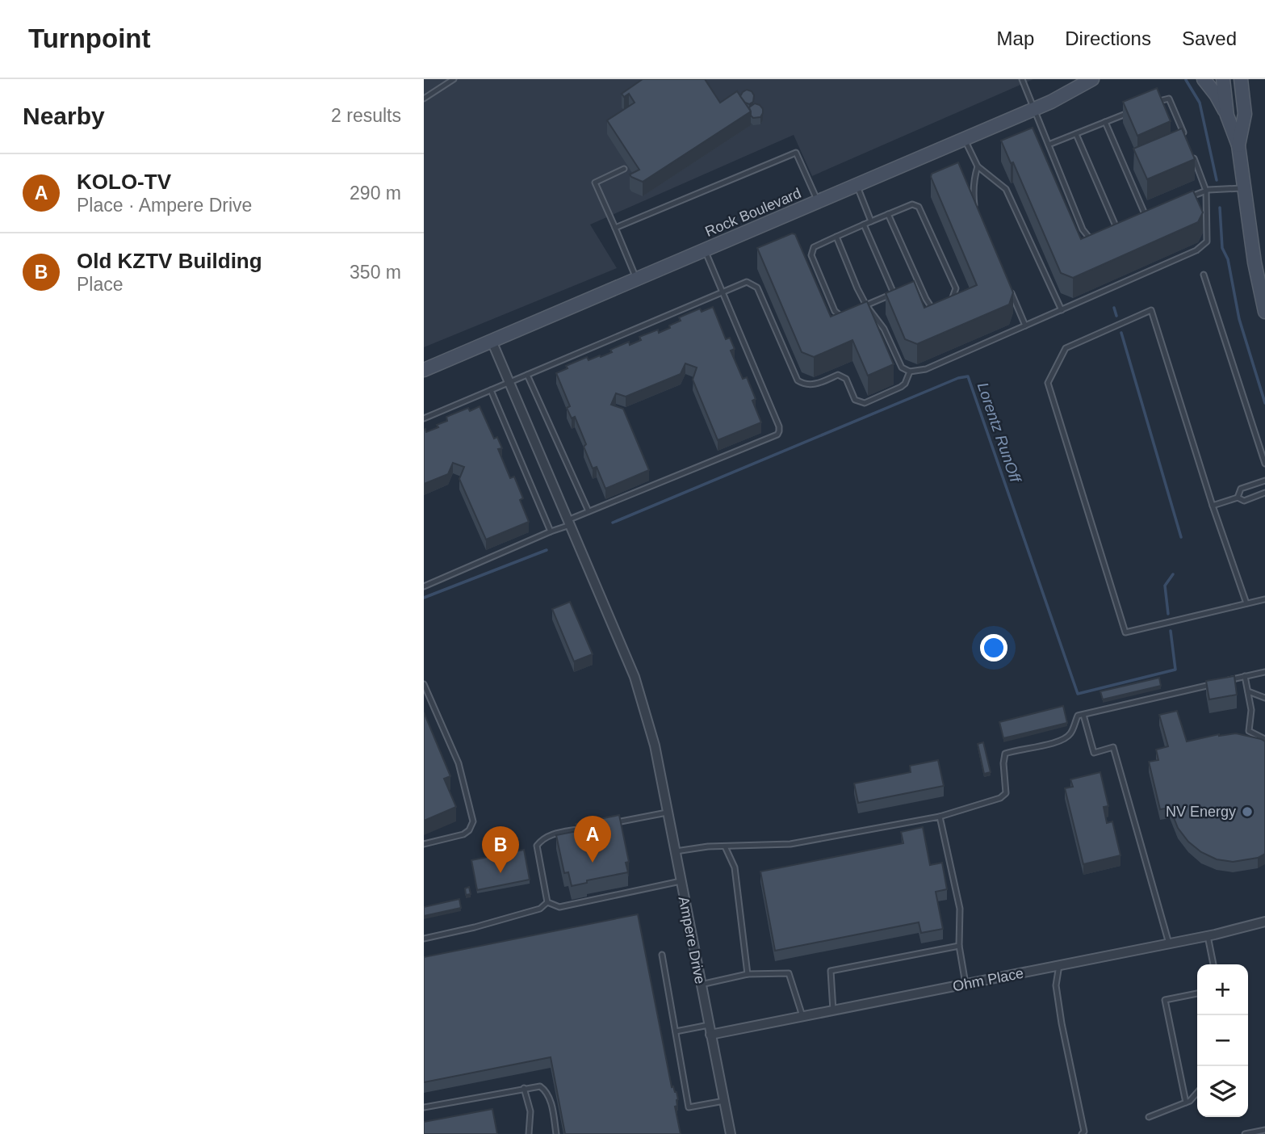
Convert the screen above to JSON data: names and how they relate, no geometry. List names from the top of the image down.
{
  "streets": {
    "main road": ["Rock Boulevard"],
    "street": ["Ampere Drive", "Ohm Place"]
  },
  "crossings": [
    ["Rock Boulevard", "Ampere Drive"],
    ["Ampere Drive", "Ohm Place"]
  ],
  "water": ["Lorentz RunOff"],
  "places": ["NV Energy"],
  "page": {
    "header": "Turnpoint",
    "nav": ["Map", "Directions", "Saved"],
    "heading": ["Nearby", "2 results"],
    "list": [
      {
        "mark": "A",
        "name": "KOLO-TV",
        "note": "Place · Ampere Drive",
        "value": "290 m"
      },
      {
        "mark": "B",
        "name": "Old KZTV Building",
        "note": "Place",
        "value": "350 m"
      }
    ],
    "pins": ["A", "B"],
    "map_buttons": ["+", "−"]
  }
}
